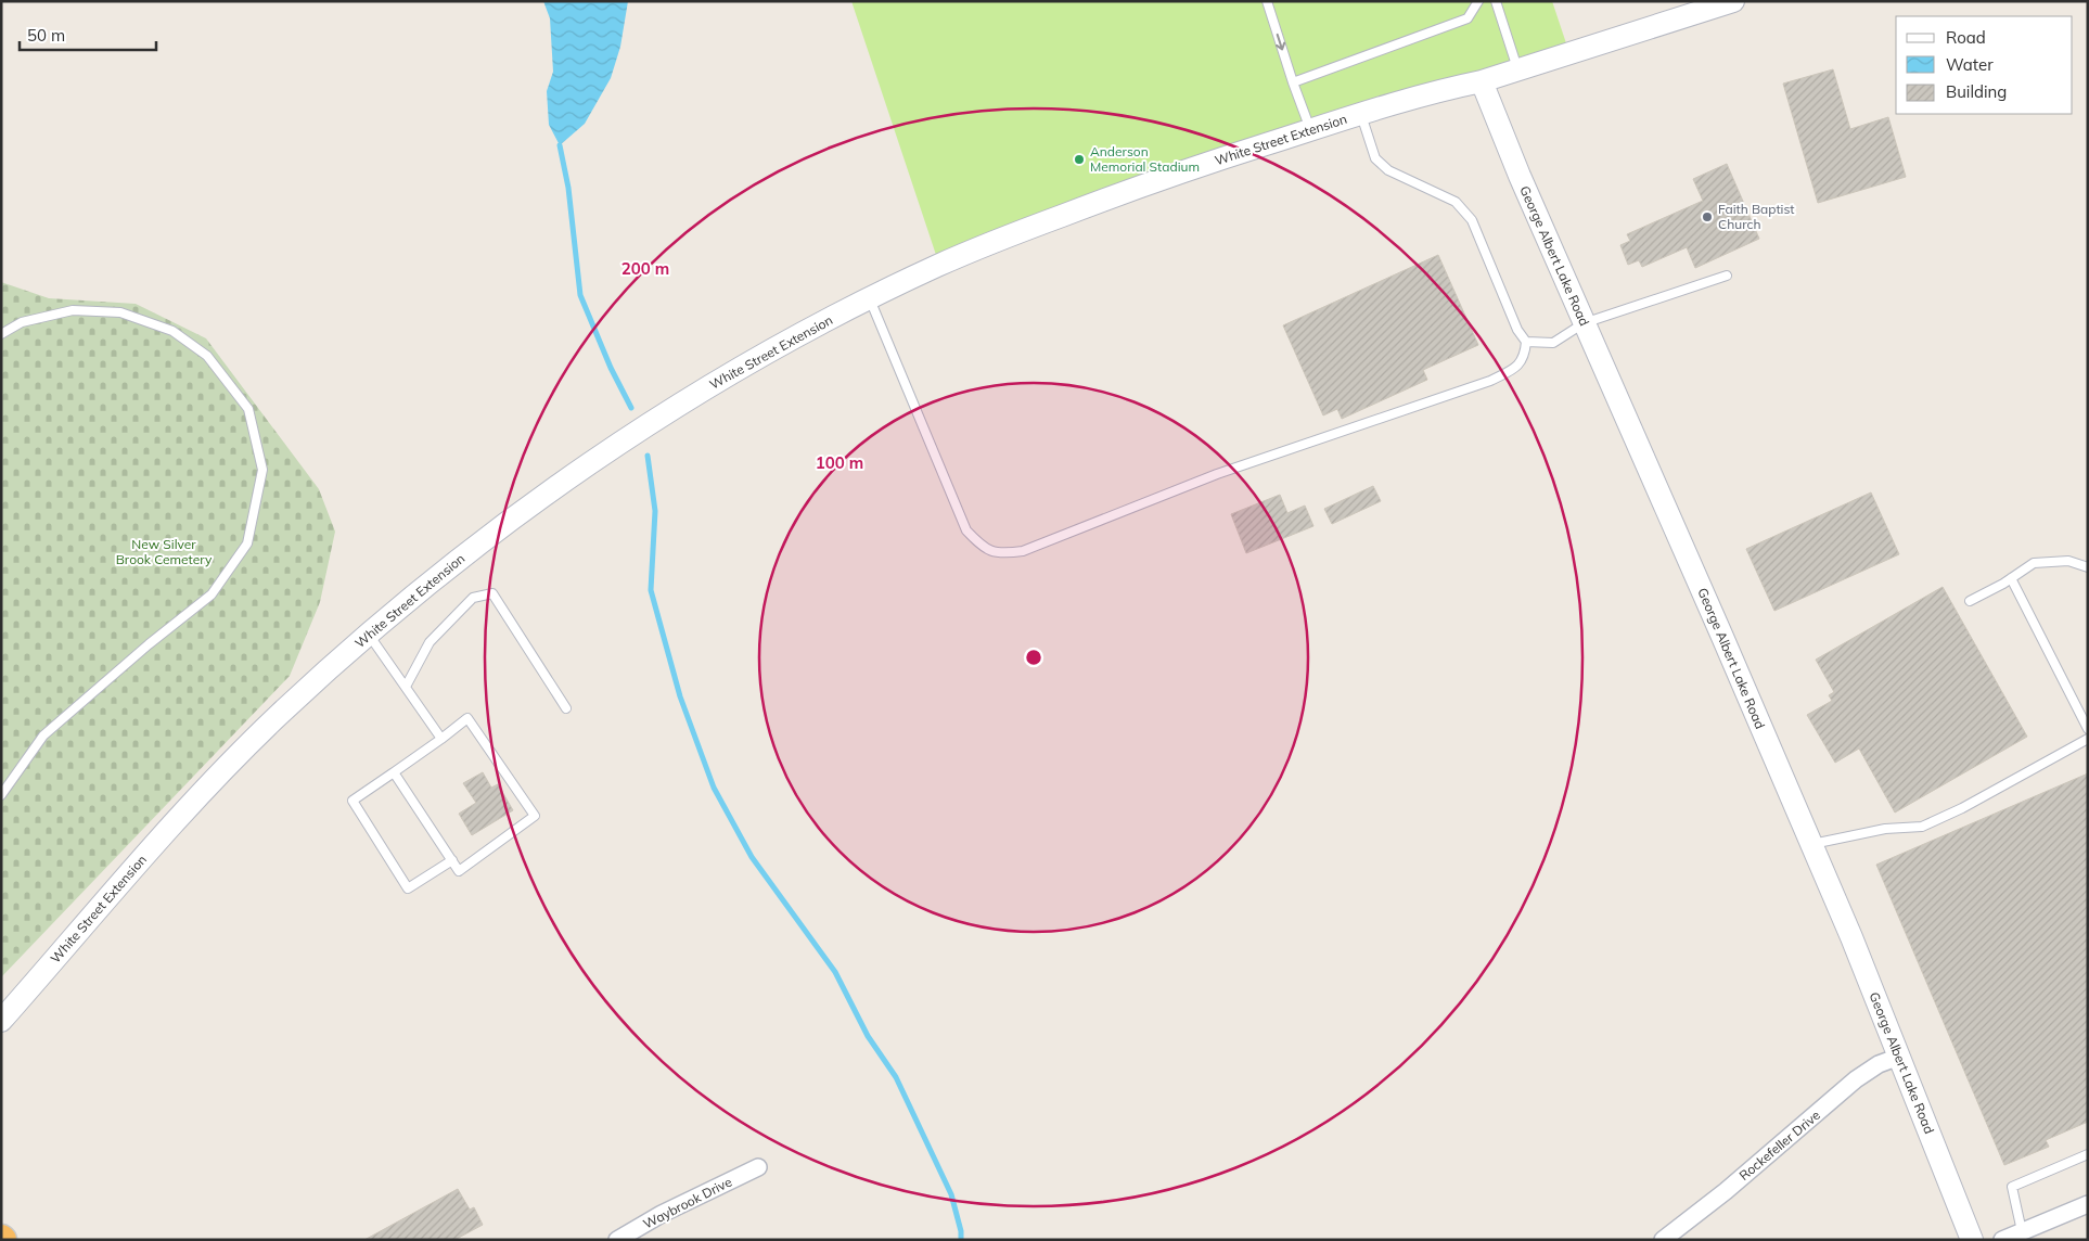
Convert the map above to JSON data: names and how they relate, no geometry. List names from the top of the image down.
{
  "streets": {
    "street": [
      "White Street Extension",
      "George Albert Lake Road",
      "Rockefeller Drive",
      "Waybrook Drive"
    ]
  },
  "crossings": [
    ["White Street Extension", "George Albert Lake Road"],
    ["George Albert Lake Road", "Rockefeller Drive"]
  ],
  "parks": ["New Silver Brook Cemetery"],
  "places": ["Anderson Memorial Stadium", "Faith Baptist Church"],
  "legend": ["Road", "Water", "Building"],
  "scale_bar": "50 m",
  "rings": ["200 m", "100 m"]
}
